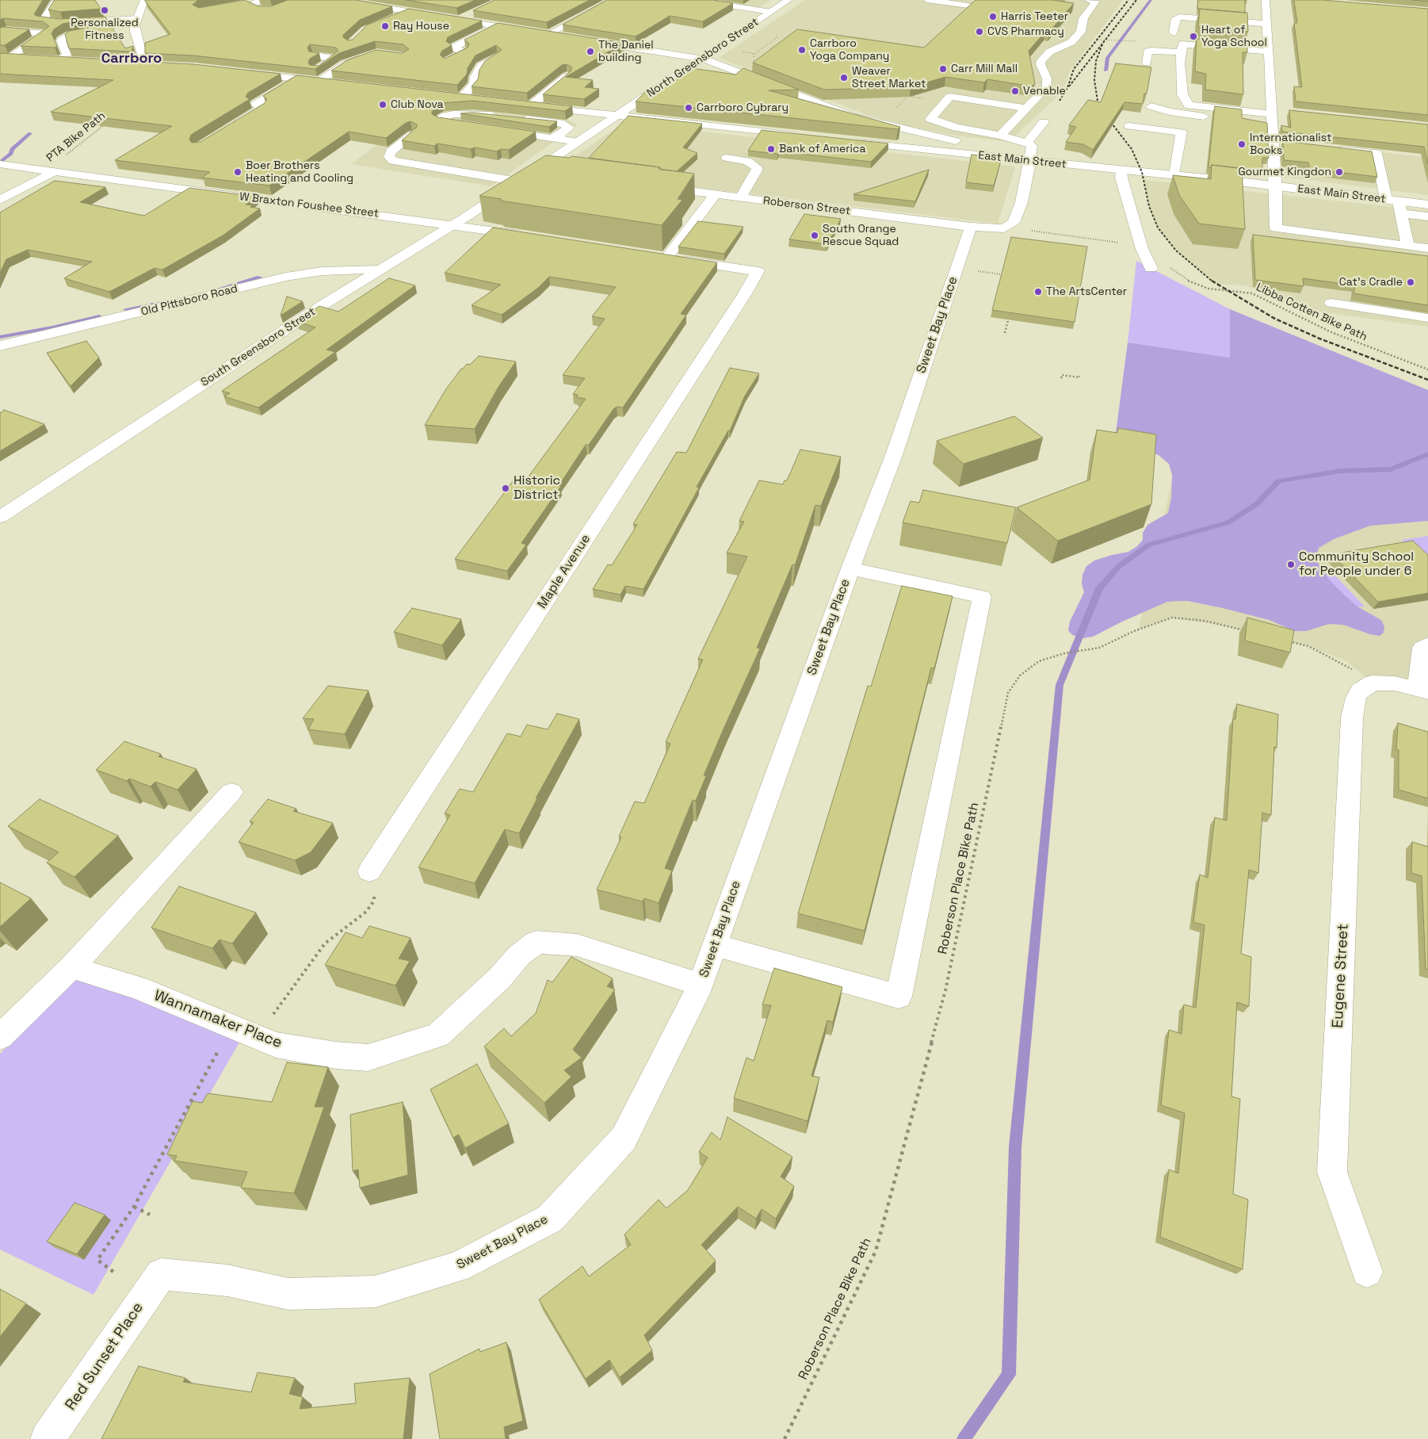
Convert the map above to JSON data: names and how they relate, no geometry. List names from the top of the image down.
{
  "streets": {
    "street": [
      "North Greensboro Street",
      "East Main Street",
      "W Braxton Foushee Street",
      "Roberson Street",
      "Old Pittsboro Road",
      "Sweet Bay Place",
      "South Greensboro Street",
      "Maple Avenue",
      "Eugene Street",
      "Wannamaker Place",
      "Red Sunset Place"
    ],
    "path": ["PTA Bike Path", "Libba Cotten Bike Path", "Roberson Place Bike Path"]
  },
  "crossings": [
    ["North Greensboro Street", "South Greensboro Street"],
    ["PTA Bike Path", "W Braxton Foushee Street"],
    ["W Braxton Foushee Street", "South Greensboro Street"],
    ["Roberson Street", "Sweet Bay Place"],
    ["Old Pittsboro Road", "South Greensboro Street"],
    ["Sweet Bay Place", "Wannamaker Place"],
    ["Sweet Bay Place", "Red Sunset Place"]
  ],
  "districts": ["Carrboro"],
  "places": [
    "Personalized Fitness",
    "Harris Teeter",
    "Ray House",
    "CVS Pharmacy",
    "Heart of Yoga School",
    "Carrboro Yoga Company",
    "The Daniel building",
    "Carr Mill Mall",
    "Weaver Street Market",
    "Venable",
    "Club Nova",
    "Carrboro Cybrary",
    "Internationalist Books",
    "Bank of America",
    "Boer Brothers Heating and Cooling",
    "Gourmet Kingdon",
    "South Orange Rescue Squad",
    "Cat's Cradle",
    "The ArtsCenter",
    "Historic District",
    "Community School for People under 6"
  ]
}
